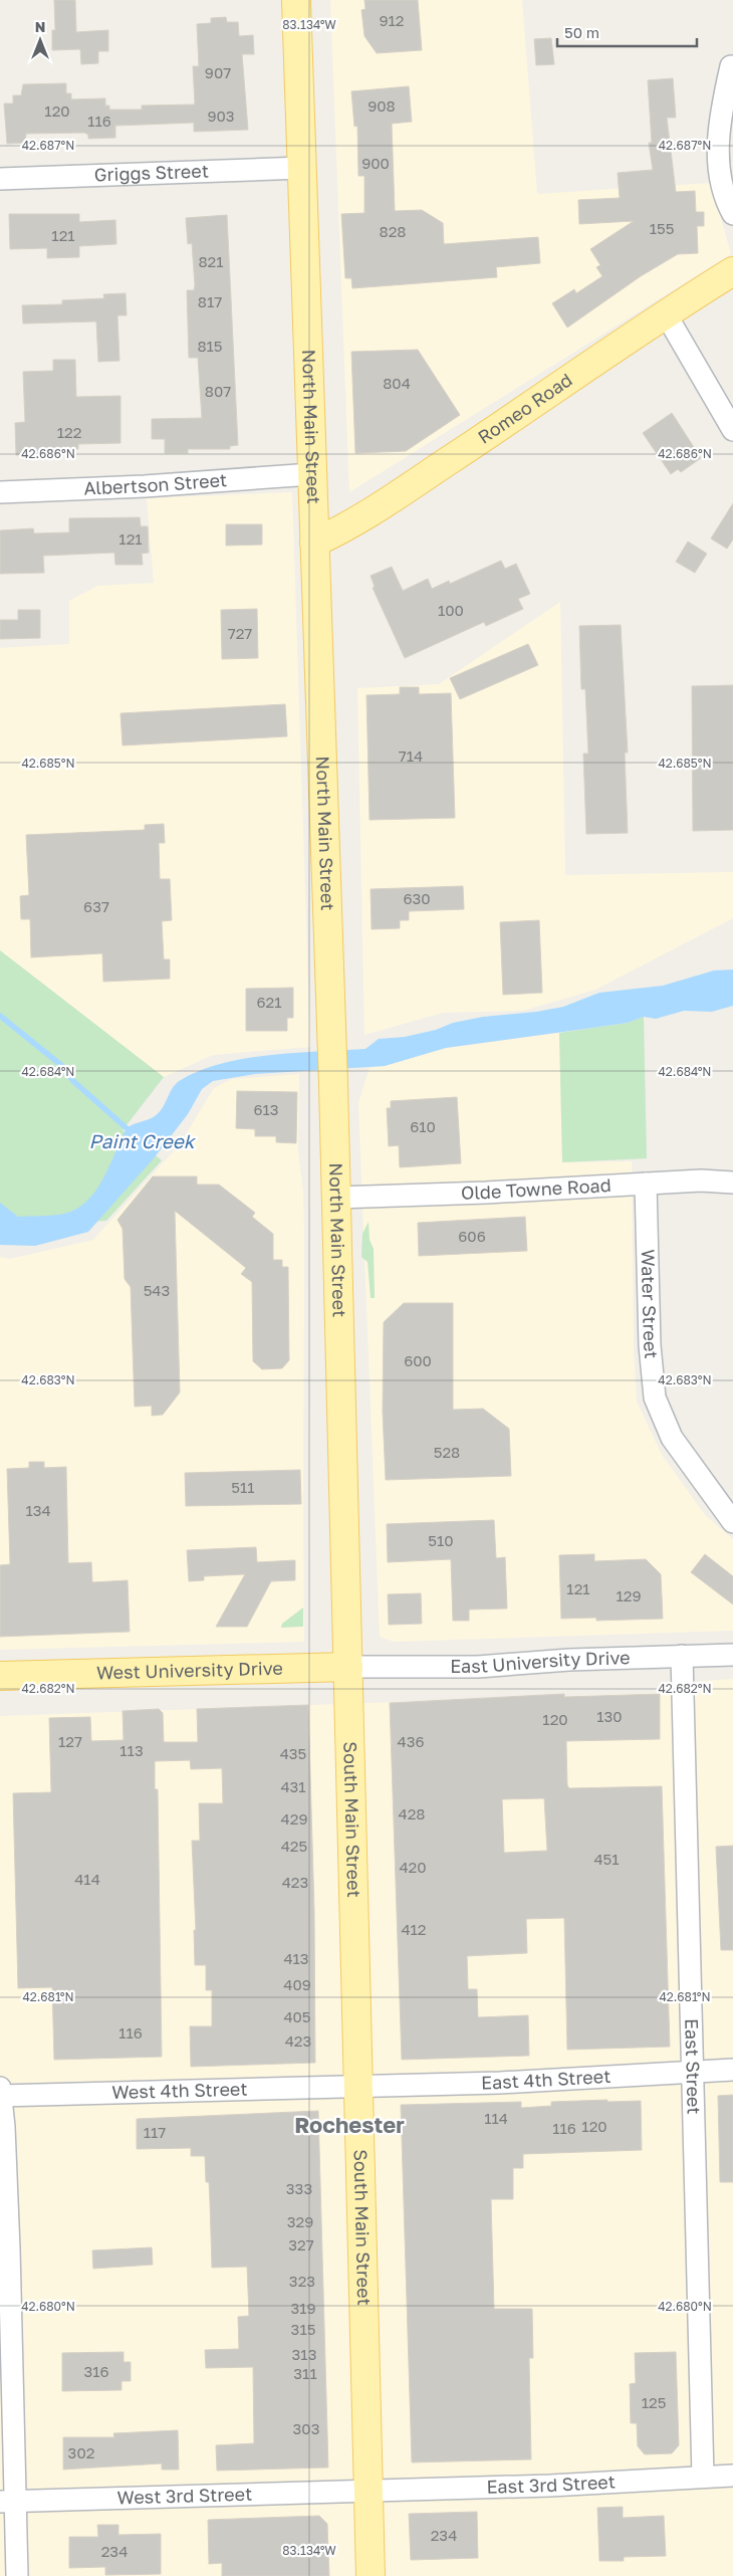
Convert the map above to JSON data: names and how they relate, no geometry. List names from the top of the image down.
{
  "streets": {
    "main road": [
      "Romeo Road",
      "North Main Street",
      "West University Drive",
      "South Main Street"
    ],
    "street": [
      "Griggs Street",
      "Albertson Street",
      "Olde Towne Road",
      "Water Street",
      "East University Drive",
      "East Street",
      "East 4th Street",
      "West 4th Street",
      "East 3rd Street",
      "West 3rd Street"
    ]
  },
  "crossings": [
    ["Griggs Street", "North Main Street"],
    ["Romeo Road", "North Main Street"],
    ["North Main Street", "Albertson Street"],
    ["North Main Street", "Olde Towne Road"],
    ["North Main Street", "East University Drive"],
    ["North Main Street", "West University Drive"],
    ["North Main Street", "South Main Street"],
    ["Olde Towne Road", "Water Street"],
    ["East University Drive", "West University Drive"],
    ["East University Drive", "South Main Street"],
    ["East University Drive", "East Street"],
    ["West University Drive", "South Main Street"],
    ["South Main Street", "East 4th Street"],
    ["South Main Street", "West 4th Street"],
    ["South Main Street", "East 3rd Street"],
    ["South Main Street", "West 3rd Street"],
    ["East Street", "East 4th Street"],
    ["East Street", "East 3rd Street"],
    ["East 4th Street", "West 4th Street"],
    ["East 3rd Street", "West 3rd Street"]
  ],
  "districts": ["Rochester"],
  "water": ["Paint Creek"],
  "house_numbers": [
    "912",
    "907",
    "908",
    "120",
    "903",
    "116",
    "900",
    "155",
    "828",
    "121",
    "821",
    "817",
    "815",
    "804",
    "807",
    "122",
    "121",
    "100",
    "727",
    "714",
    "630",
    "637",
    "621",
    "613",
    "610",
    "606",
    "543",
    "600",
    "528",
    "511",
    "134",
    "510",
    "121",
    "129",
    "130",
    "120",
    "127",
    "436",
    "113",
    "435",
    "431",
    "428",
    "429",
    "425",
    "451",
    "420",
    "414",
    "423",
    "412",
    "413",
    "409",
    "405",
    "116",
    "423",
    "114",
    "120",
    "116",
    "117",
    "333",
    "329",
    "327",
    "323",
    "319",
    "315",
    "313",
    "316",
    "311",
    "125",
    "303",
    "302",
    "234",
    "234"
  ],
  "scale_bar": "50 m",
  "north": "top",
  "coordinates": [
    "83.134°W",
    "42.687°N",
    "42.686°N",
    "42.685°N",
    "42.684°N",
    "42.683°N",
    "42.682°N",
    "42.681°N",
    "42.680°N"
  ]
}
